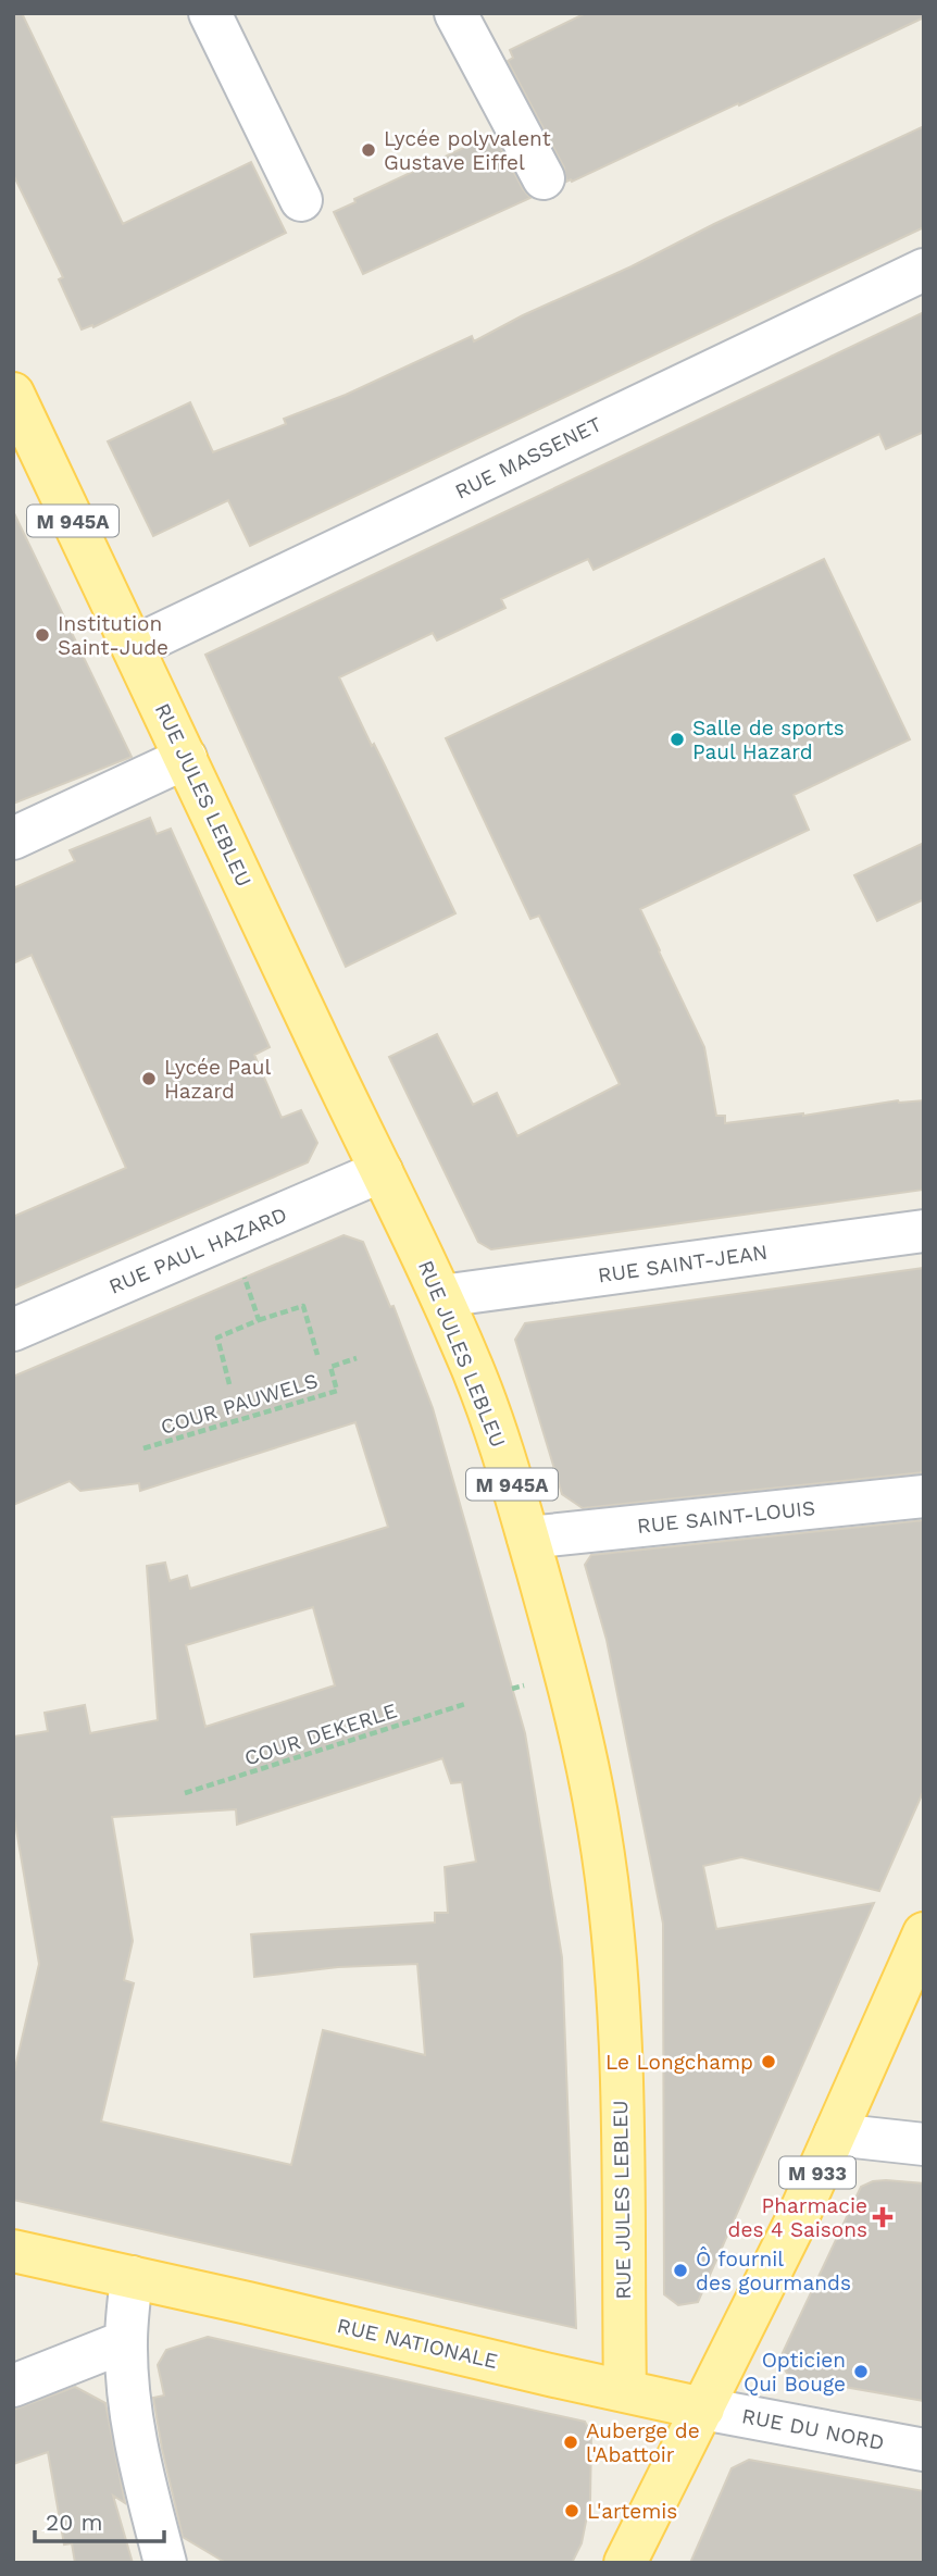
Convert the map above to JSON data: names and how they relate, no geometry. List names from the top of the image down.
{
  "streets": {
    "main road": [
      "M 945A",
      "RUE JULES LEBLEU",
      "M 933",
      "RUE NATIONALE"
    ],
    "street": [
      "RUE MASSENET",
      "RUE PAUL HAZARD",
      "RUE SAINT-JEAN",
      "RUE SAINT-LOUIS",
      "RUE DU NORD"
    ],
    "path": ["COUR PAUWELS", "COUR DEKERLE"]
  },
  "crossings": [
    ["RUE MASSENET", "RUE JULES LEBLEU"],
    ["RUE JULES LEBLEU", "RUE PAUL HAZARD"],
    ["RUE JULES LEBLEU", "RUE SAINT-JEAN"],
    ["RUE JULES LEBLEU", "RUE SAINT-LOUIS"],
    ["RUE JULES LEBLEU", "RUE NATIONALE"],
    ["M 933", "RUE NATIONALE"],
    ["M 933", "RUE DU NORD"],
    ["RUE NATIONALE", "RUE DU NORD"]
  ],
  "places": {
    "other": [
      "Lycée polyvalent Gustave Eiffel",
      "Institution Saint-Jude",
      "Salle de sports Paul Hazard",
      "Lycée Paul Hazard",
      "Le Longchamp",
      "Ô fournil des gourmands",
      "Opticien Qui Bouge",
      "Auberge de l'Abattoir",
      "L'artemis"
    ],
    "health": ["Pharmacie des 4 Saisons"]
  },
  "scale_bar": "20 m"
}
